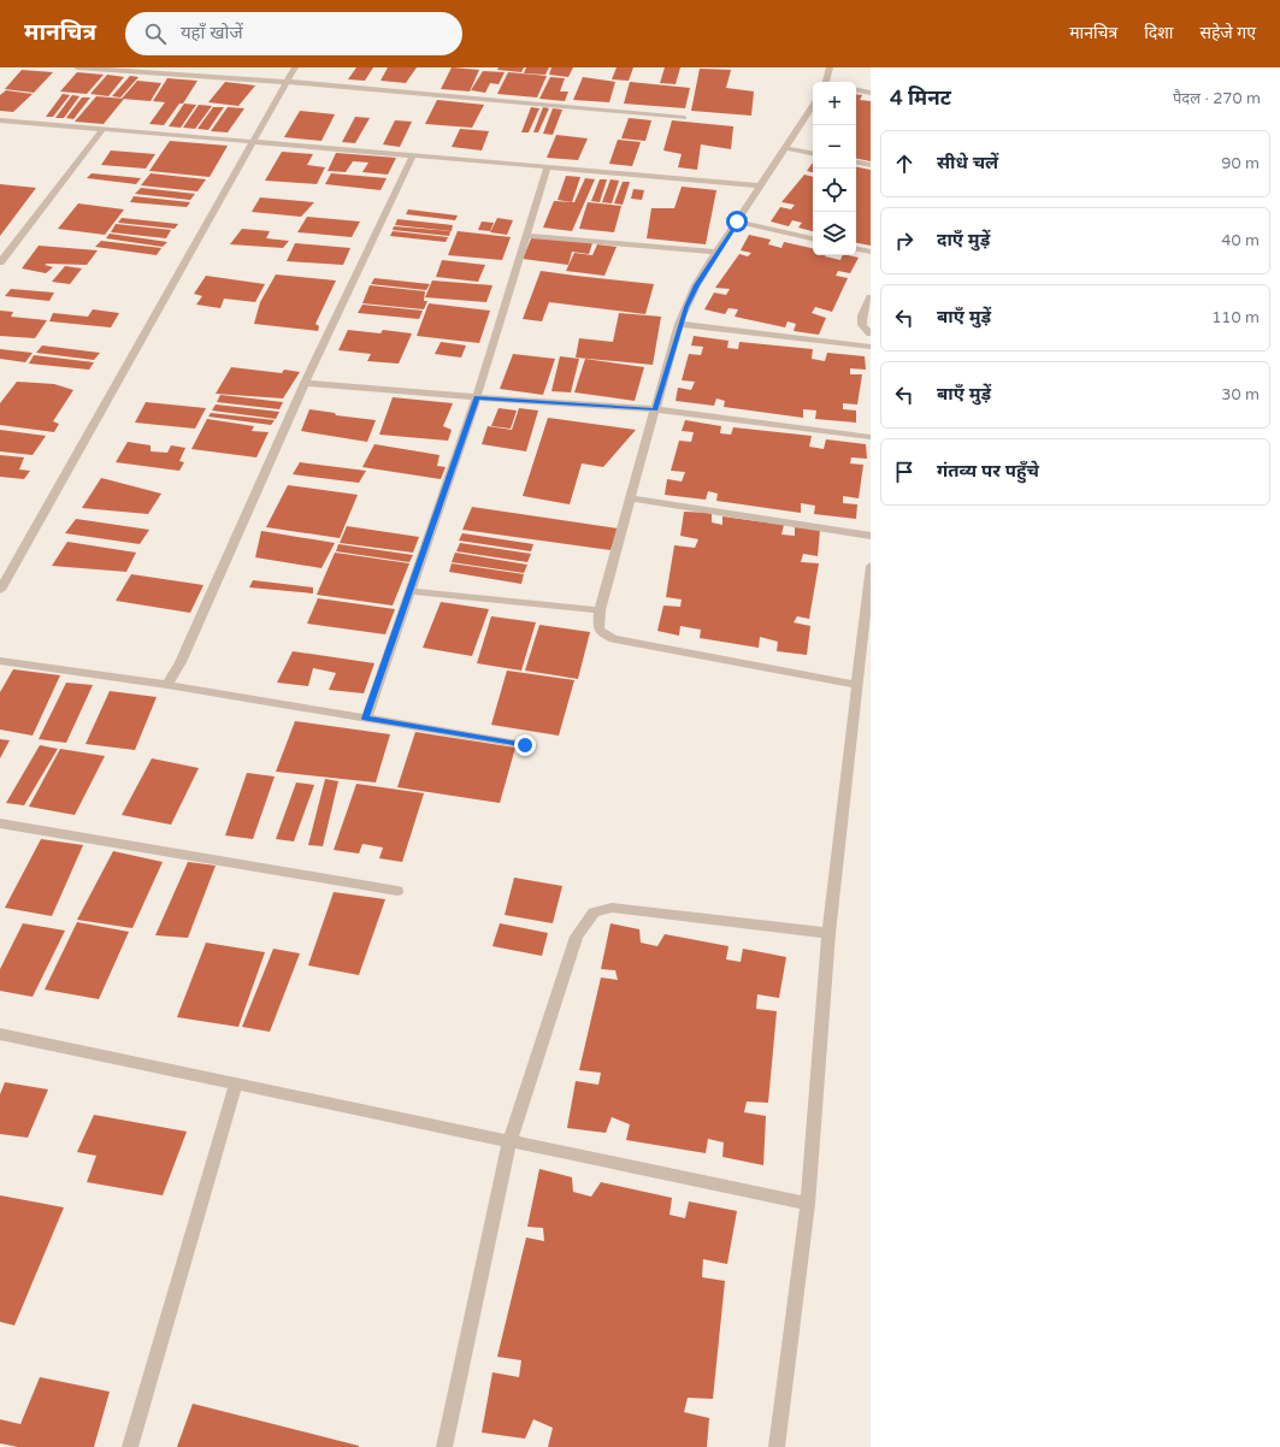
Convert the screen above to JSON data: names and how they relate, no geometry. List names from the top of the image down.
{
  "page": {
    "header": "मानचित्र",
    "search": "यहाँ खोजें",
    "nav": ["मानचित्र", "दिशा", "सहेजे गए"],
    "heading": ["4 मिनट", "पैदल · 270 m"],
    "map_buttons": ["+", "−"],
    "list": [
      ["सीधे चलें", "90 m"],
      ["दाएँ मुड़ें", "40 m"],
      ["बाएँ मुड़ें", "110 m"],
      ["बाएँ मुड़ें", "30 m"],
      "गंतव्य पर पहुँचे"
    ]
  }
}
